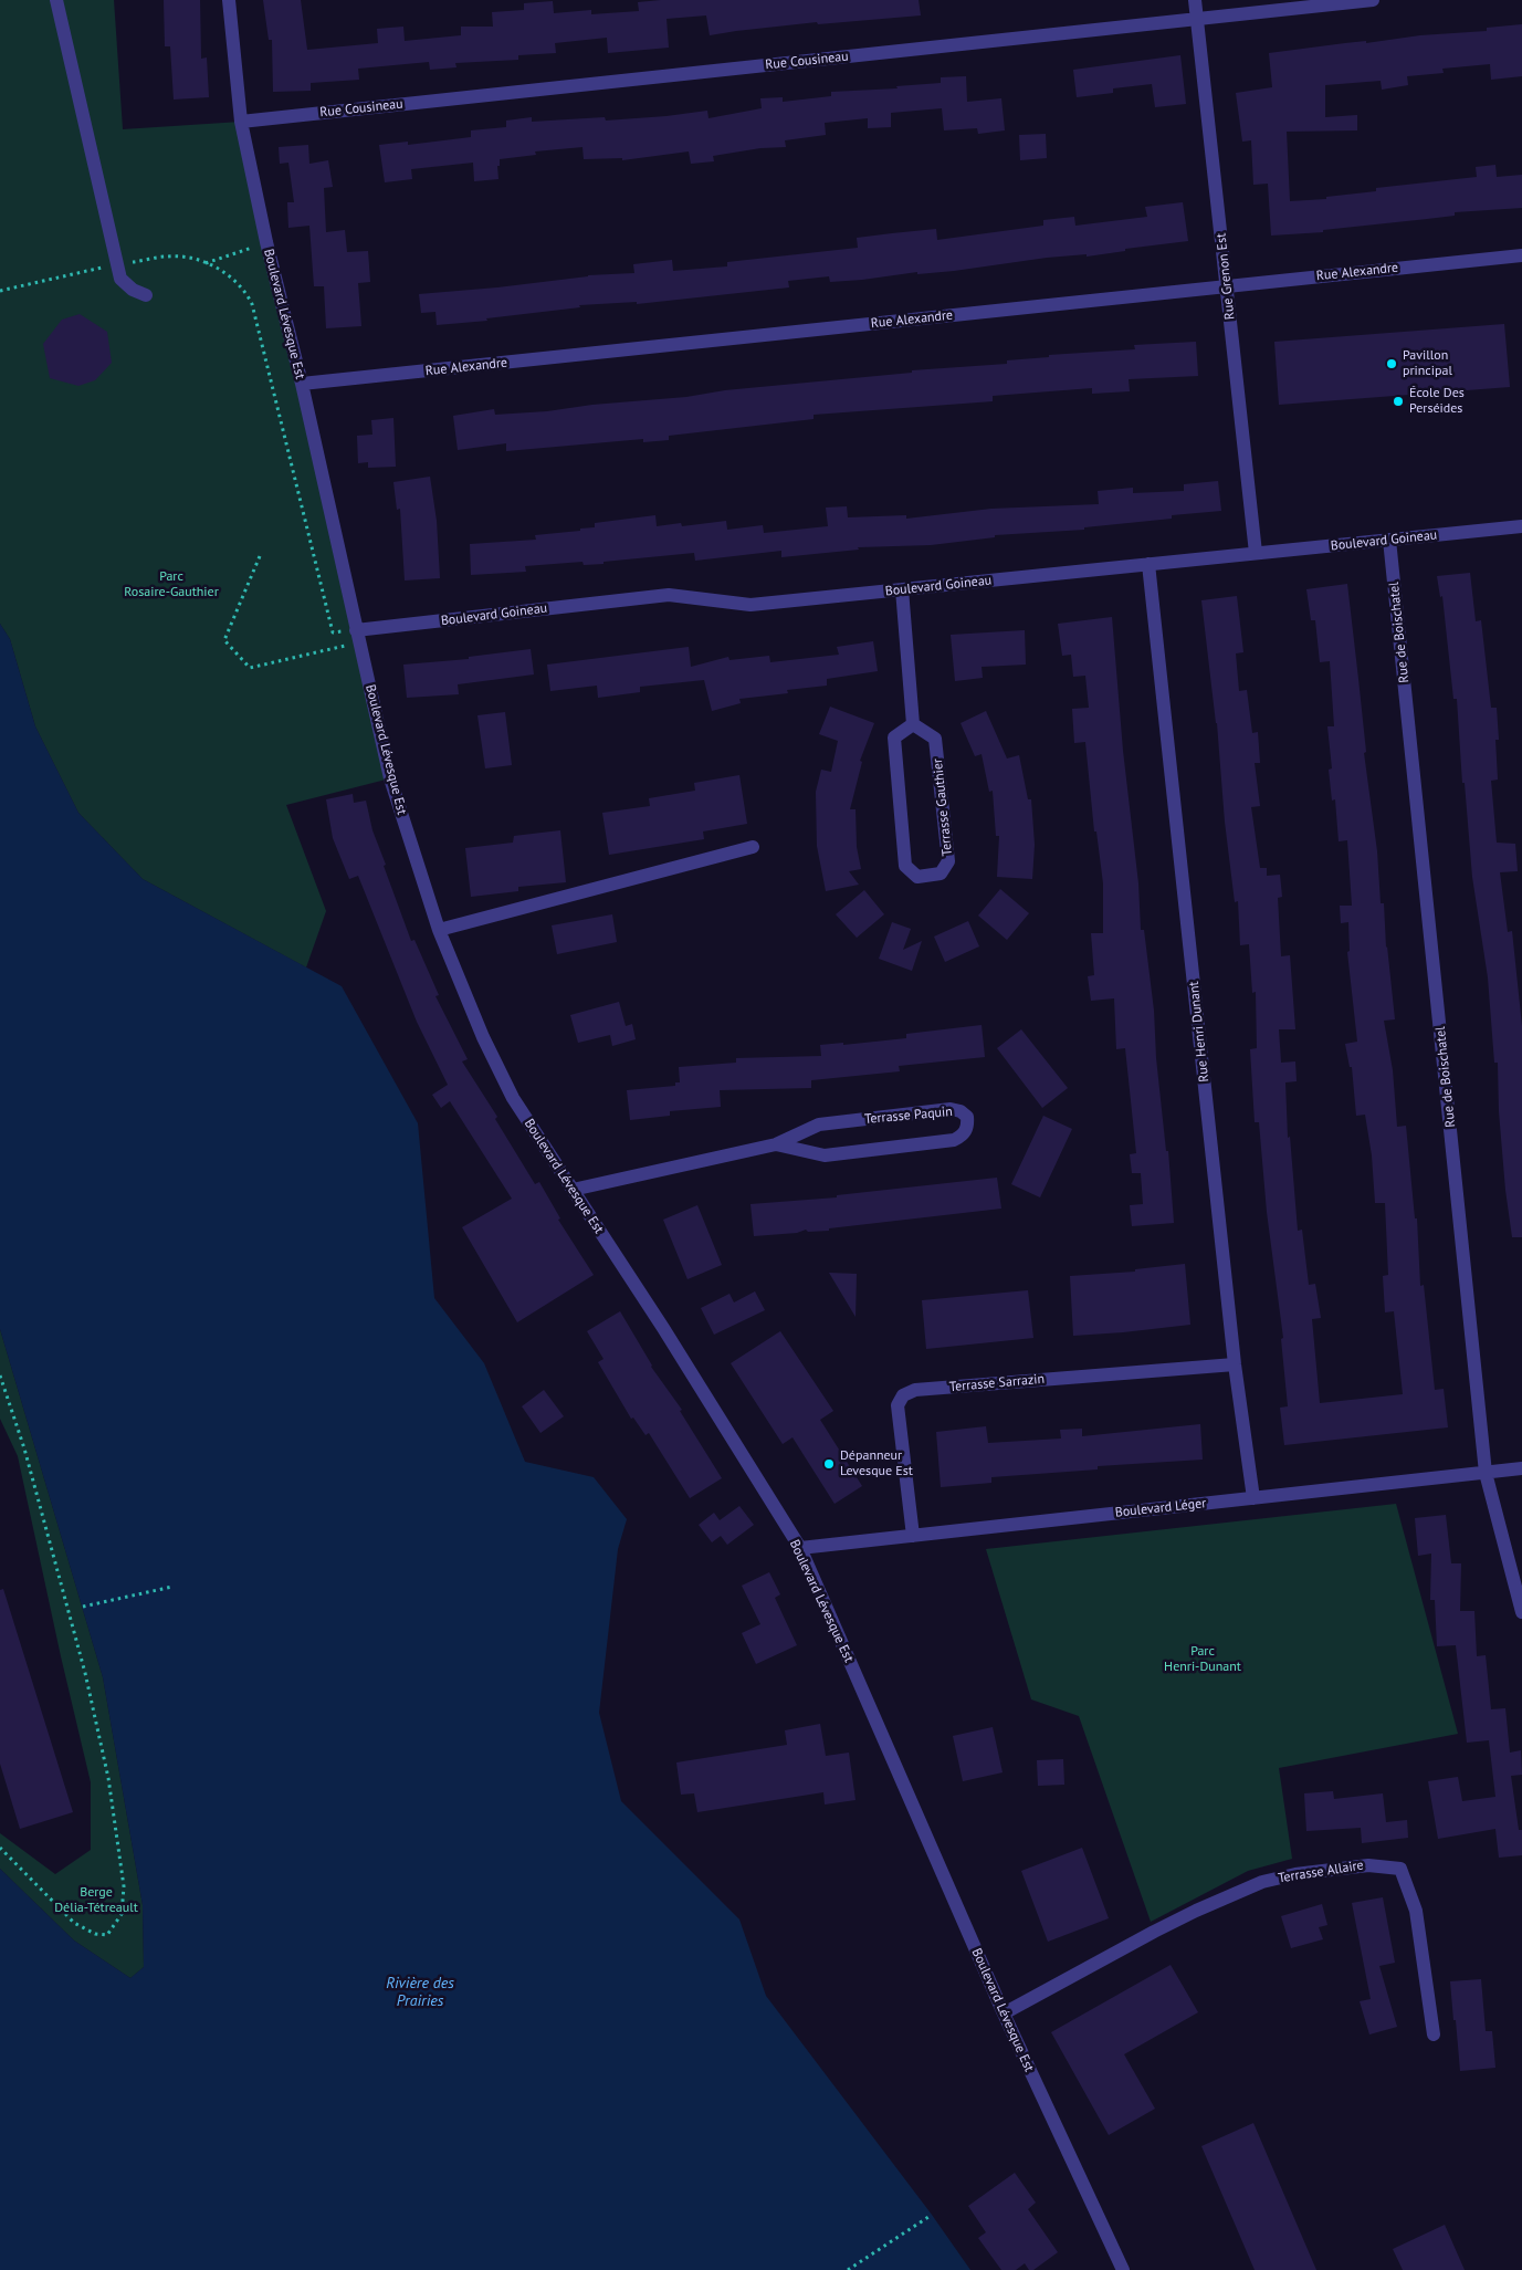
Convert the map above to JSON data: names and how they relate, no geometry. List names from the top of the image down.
{
  "streets": {
    "street": [
      "Rue Cousineau",
      "Rue Alexandre",
      "Rue Grenon Est",
      "Boulevard Lévesque Est",
      "Boulevard Goineau",
      "Rue de Boischatel",
      "Terrasse Gauthier",
      "Rue Henri Dunant",
      "Terrasse Paquin",
      "Terrasse Sarrazin",
      "Boulevard Léger",
      "Terrasse Allaire"
    ]
  },
  "crossings": [
    ["Rue Cousineau", "Rue Grenon Est"],
    ["Rue Cousineau", "Boulevard Lévesque Est"],
    ["Rue Alexandre", "Rue Grenon Est"],
    ["Rue Alexandre", "Boulevard Lévesque Est"],
    ["Rue Grenon Est", "Boulevard Goineau"],
    ["Boulevard Lévesque Est", "Boulevard Goineau"],
    ["Boulevard Lévesque Est", "Terrasse Paquin"],
    ["Boulevard Lévesque Est", "Boulevard Léger"],
    ["Boulevard Lévesque Est", "Terrasse Allaire"],
    ["Boulevard Goineau", "Rue de Boischatel"],
    ["Boulevard Goineau", "Rue Henri Dunant"],
    ["Rue de Boischatel", "Boulevard Léger"],
    ["Rue Henri Dunant", "Terrasse Sarrazin"],
    ["Rue Henri Dunant", "Boulevard Léger"],
    ["Terrasse Sarrazin", "Boulevard Léger"]
  ],
  "water": ["Rivière des Prairies"],
  "parks": ["Parc Rosaire-Gauthier", "Parc Henri-Dunant", "Berge Délia-Tétreault"],
  "places": ["Pavillon principal", "École Des Perséides", "Dépanneur Levesque Est"]
}
